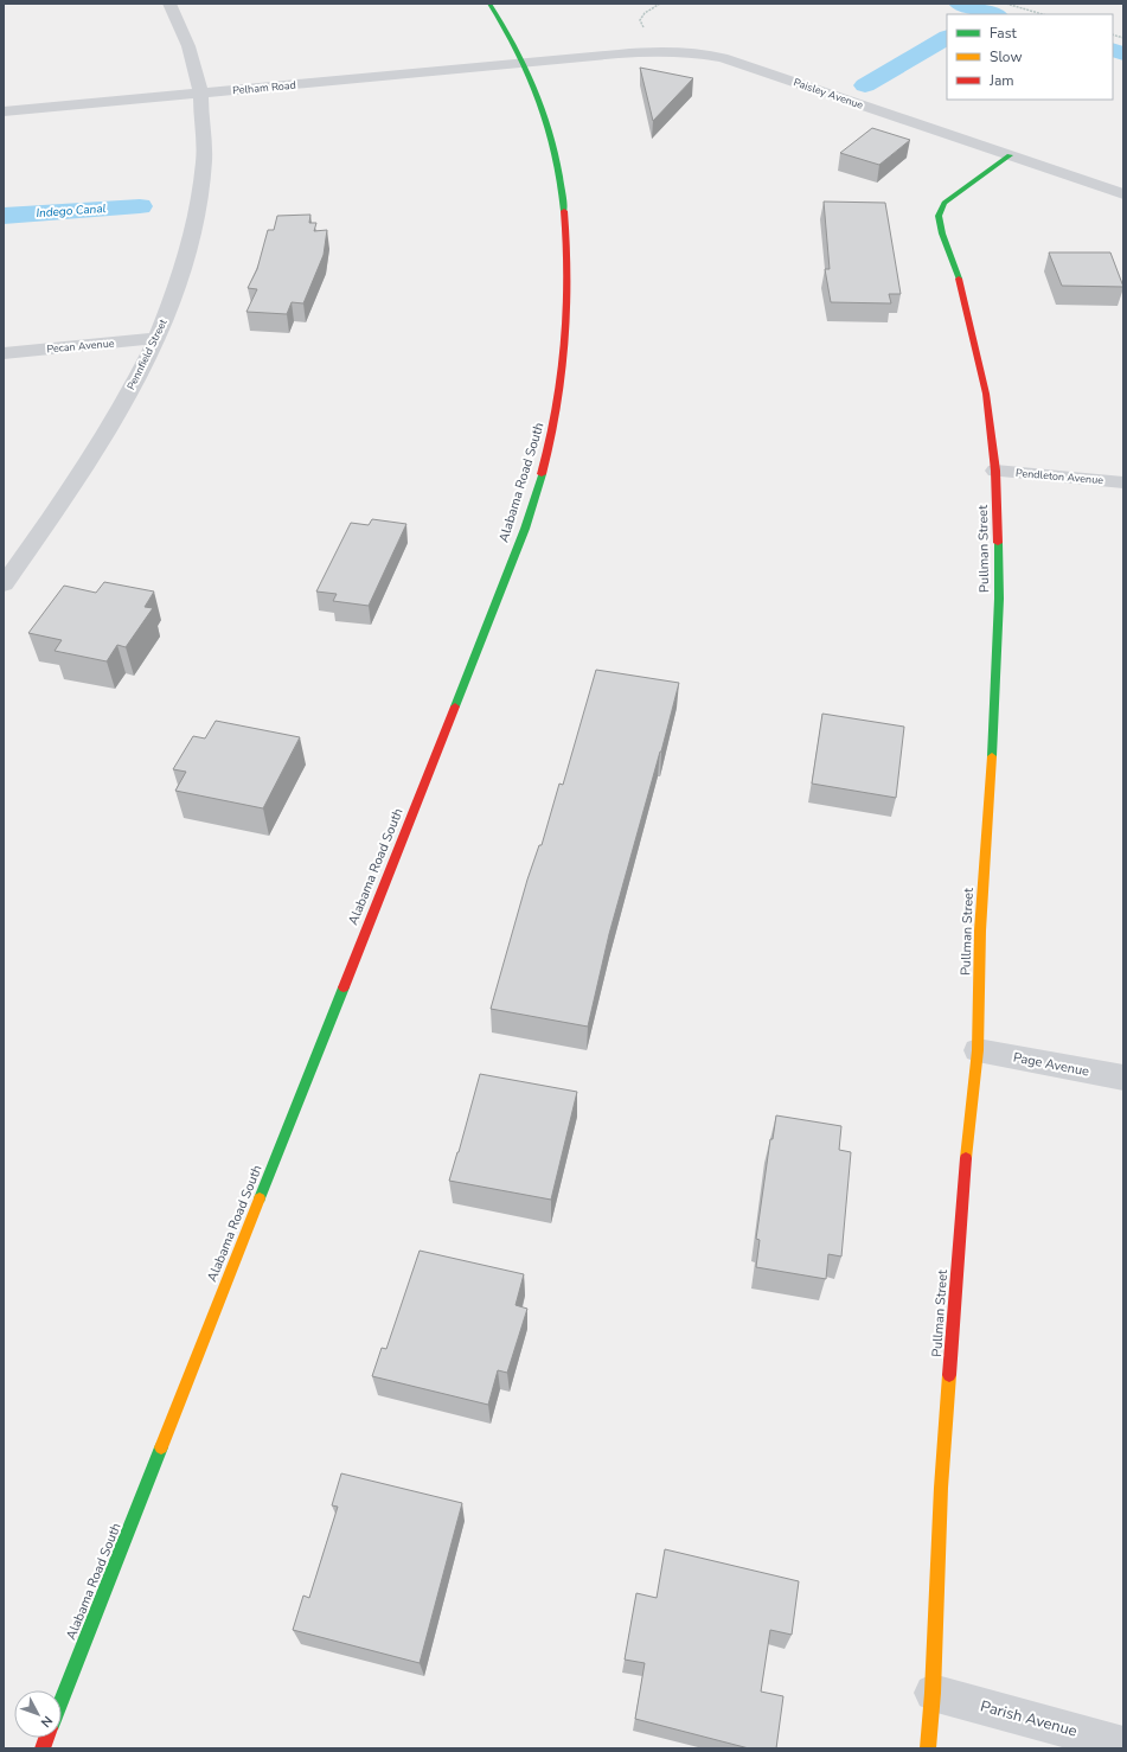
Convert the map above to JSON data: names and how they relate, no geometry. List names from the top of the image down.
{
  "streets": {
    "street": [
      "Pelham Road",
      "Paisley Avenue",
      "Pecan Avenue",
      "Pennfield Street",
      "Pendleton Avenue",
      "Alabama Road South",
      "Pullman Street",
      "Page Avenue",
      "Parish Avenue"
    ]
  },
  "crossings": [
    ["Pelham Road", "Paisley Avenue"],
    ["Pelham Road", "Pennfield Street"],
    ["Pelham Road", "Alabama Road South"],
    ["Paisley Avenue", "Alabama Road South"],
    ["Paisley Avenue", "Pullman Street"],
    ["Pecan Avenue", "Pennfield Street"],
    ["Pendleton Avenue", "Pullman Street"],
    ["Pullman Street", "Page Avenue"],
    ["Pullman Street", "Parish Avenue"]
  ],
  "water": ["Indego Canal"],
  "legend": ["Fast", "Slow", "Jam"],
  "north": "bottom right"
}
